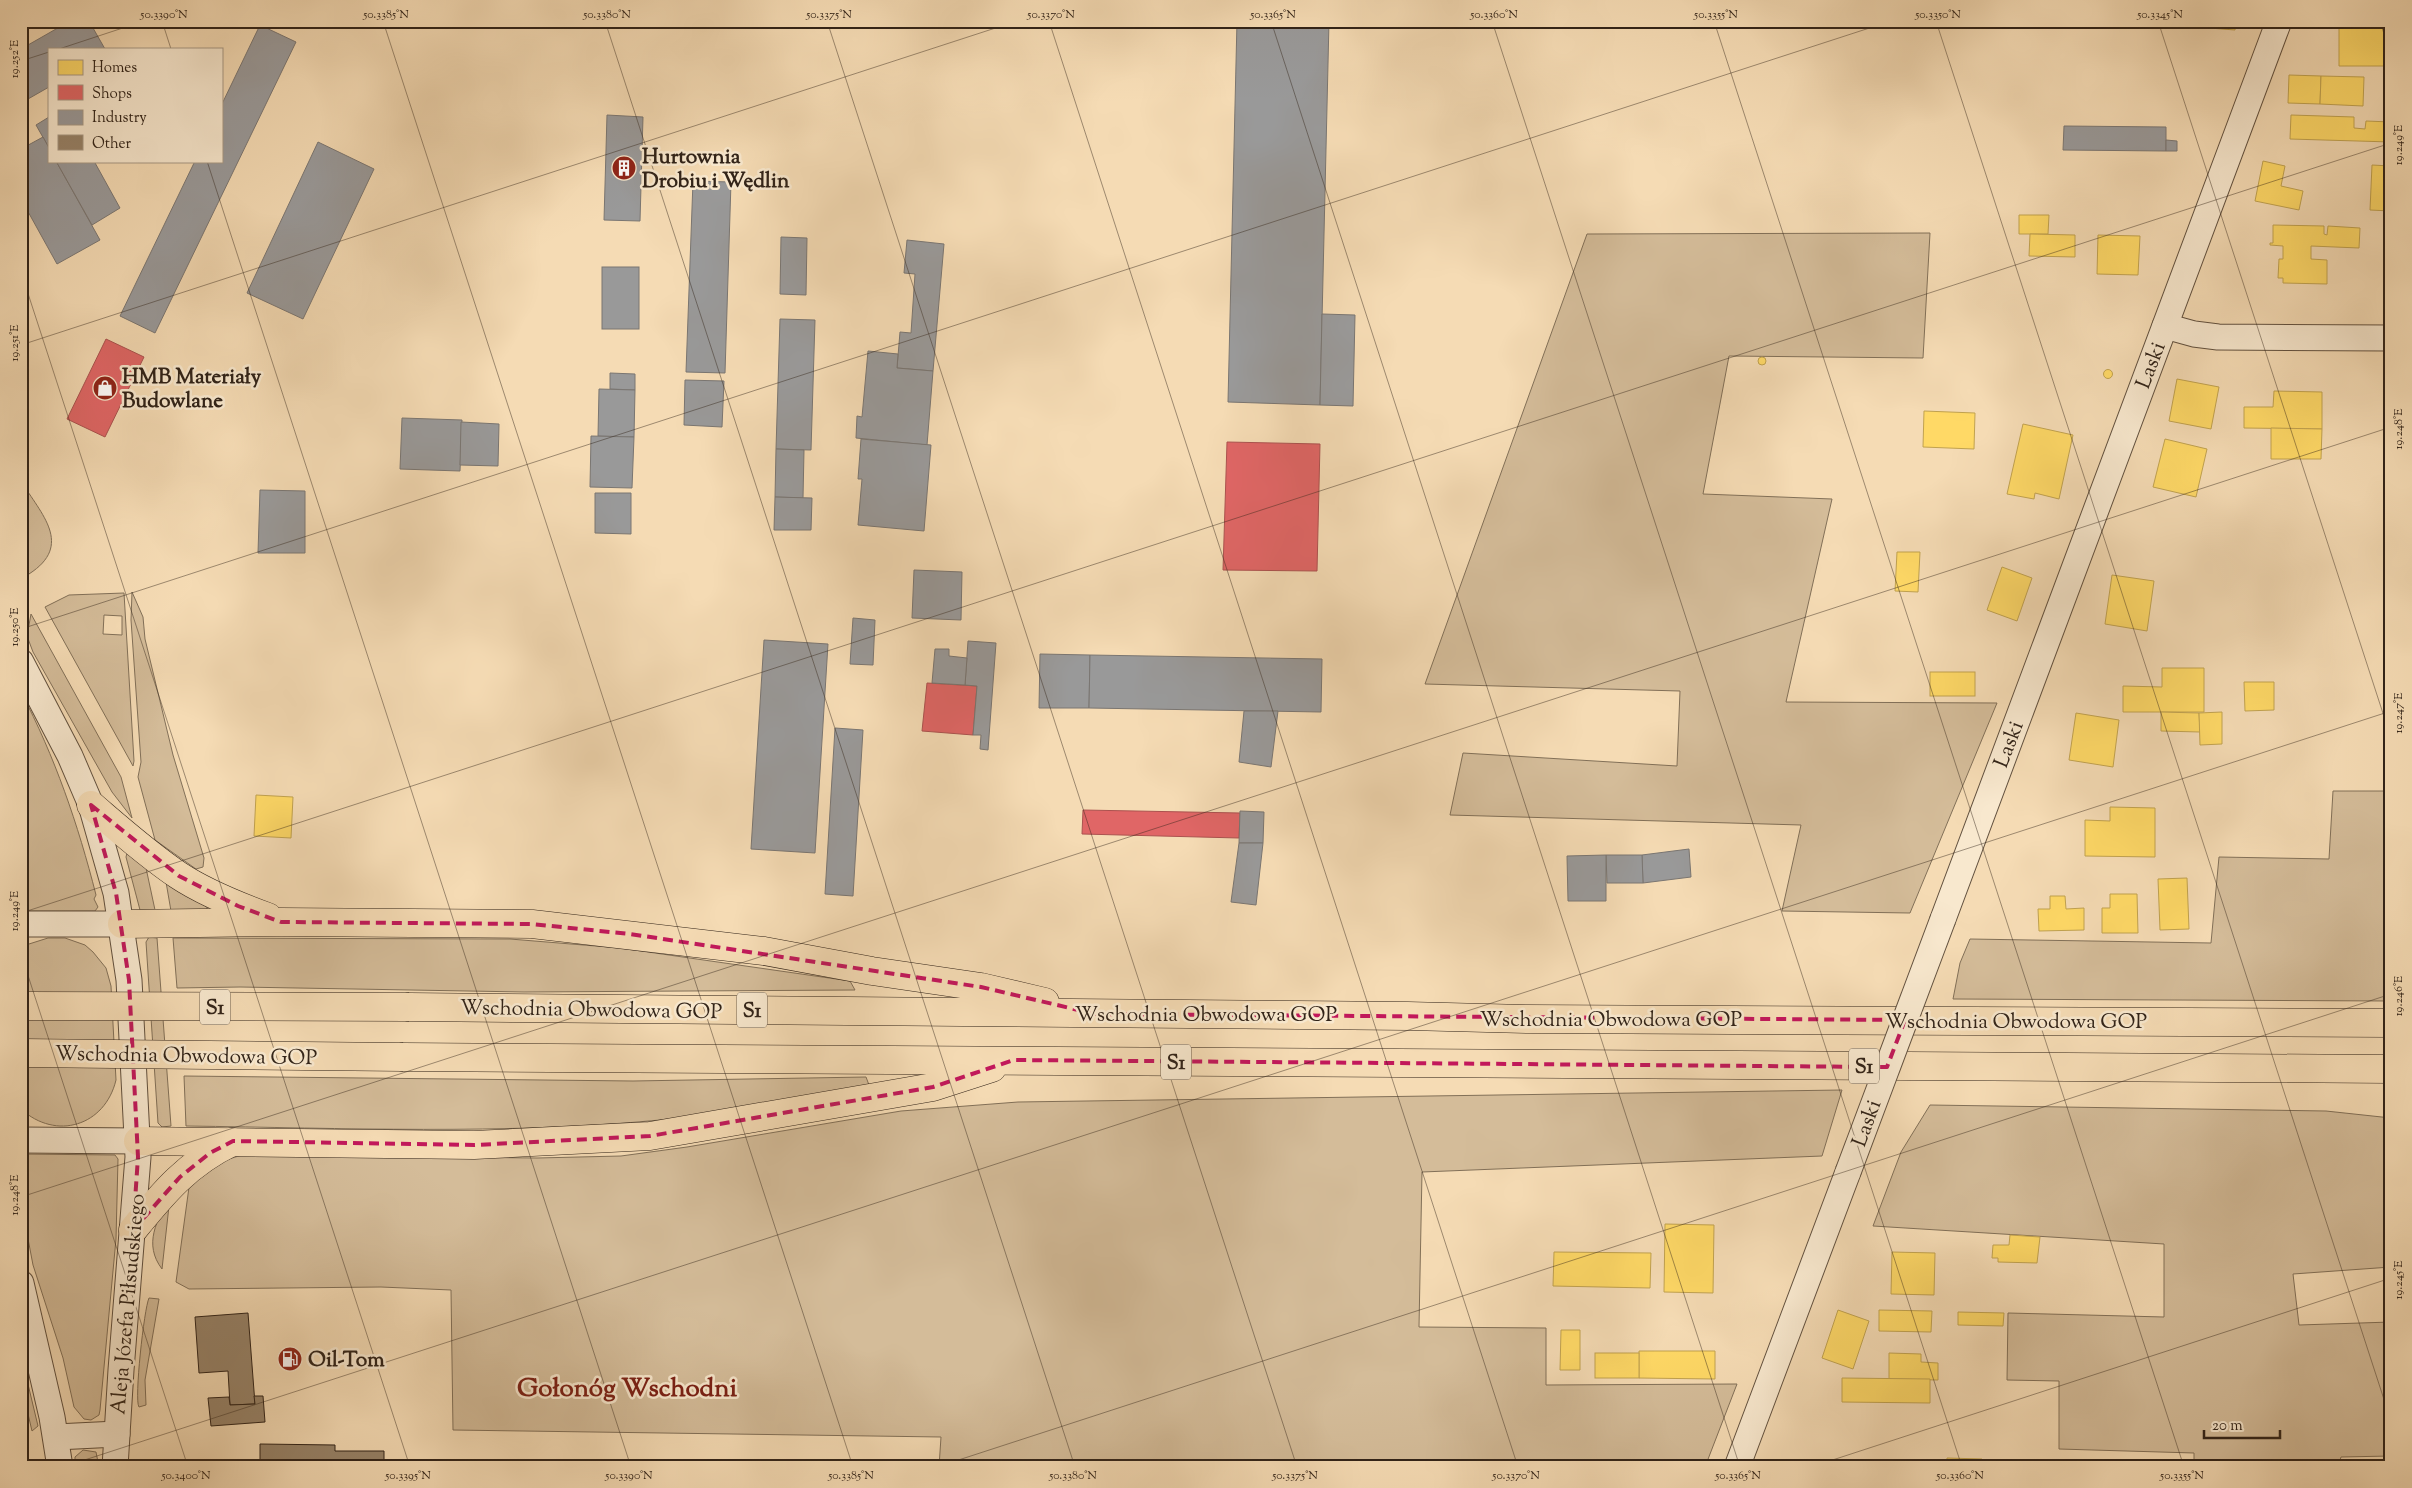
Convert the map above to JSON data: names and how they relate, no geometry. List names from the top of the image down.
{
  "streets": {
    "highway": ["S1", "Wschodnia Obwodowa GOP"],
    "street": ["Laski", "Aleja Józefa Piłsudskiego"]
  },
  "districts": ["Gołonóg Wschodni"],
  "places": {
    "building": ["Hurtownia Drobiu i Wędlin"],
    "shop": ["HMB Materiały Budowlane"],
    "fuel station": ["Oil-Tom"]
  },
  "legend": [
    "Homes",
    "Shops",
    "Industry",
    "Other"
  ],
  "scale_bar": "20 m",
  "coordinates": [
    "50.3390°N",
    "50.3385°N",
    "50.3380°N",
    "50.3375°N",
    "50.3370°N",
    "50.3365°N",
    "50.3360°N",
    "50.3355°N",
    "50.3350°N",
    "50.3345°N",
    "19.252°E",
    "19.249°E",
    "19.251°E",
    "19.248°E",
    "19.250°E",
    "19.247°E",
    "19.246°E",
    "19.245°E",
    "50.3400°N",
    "50.3395°N"
  ]
}
